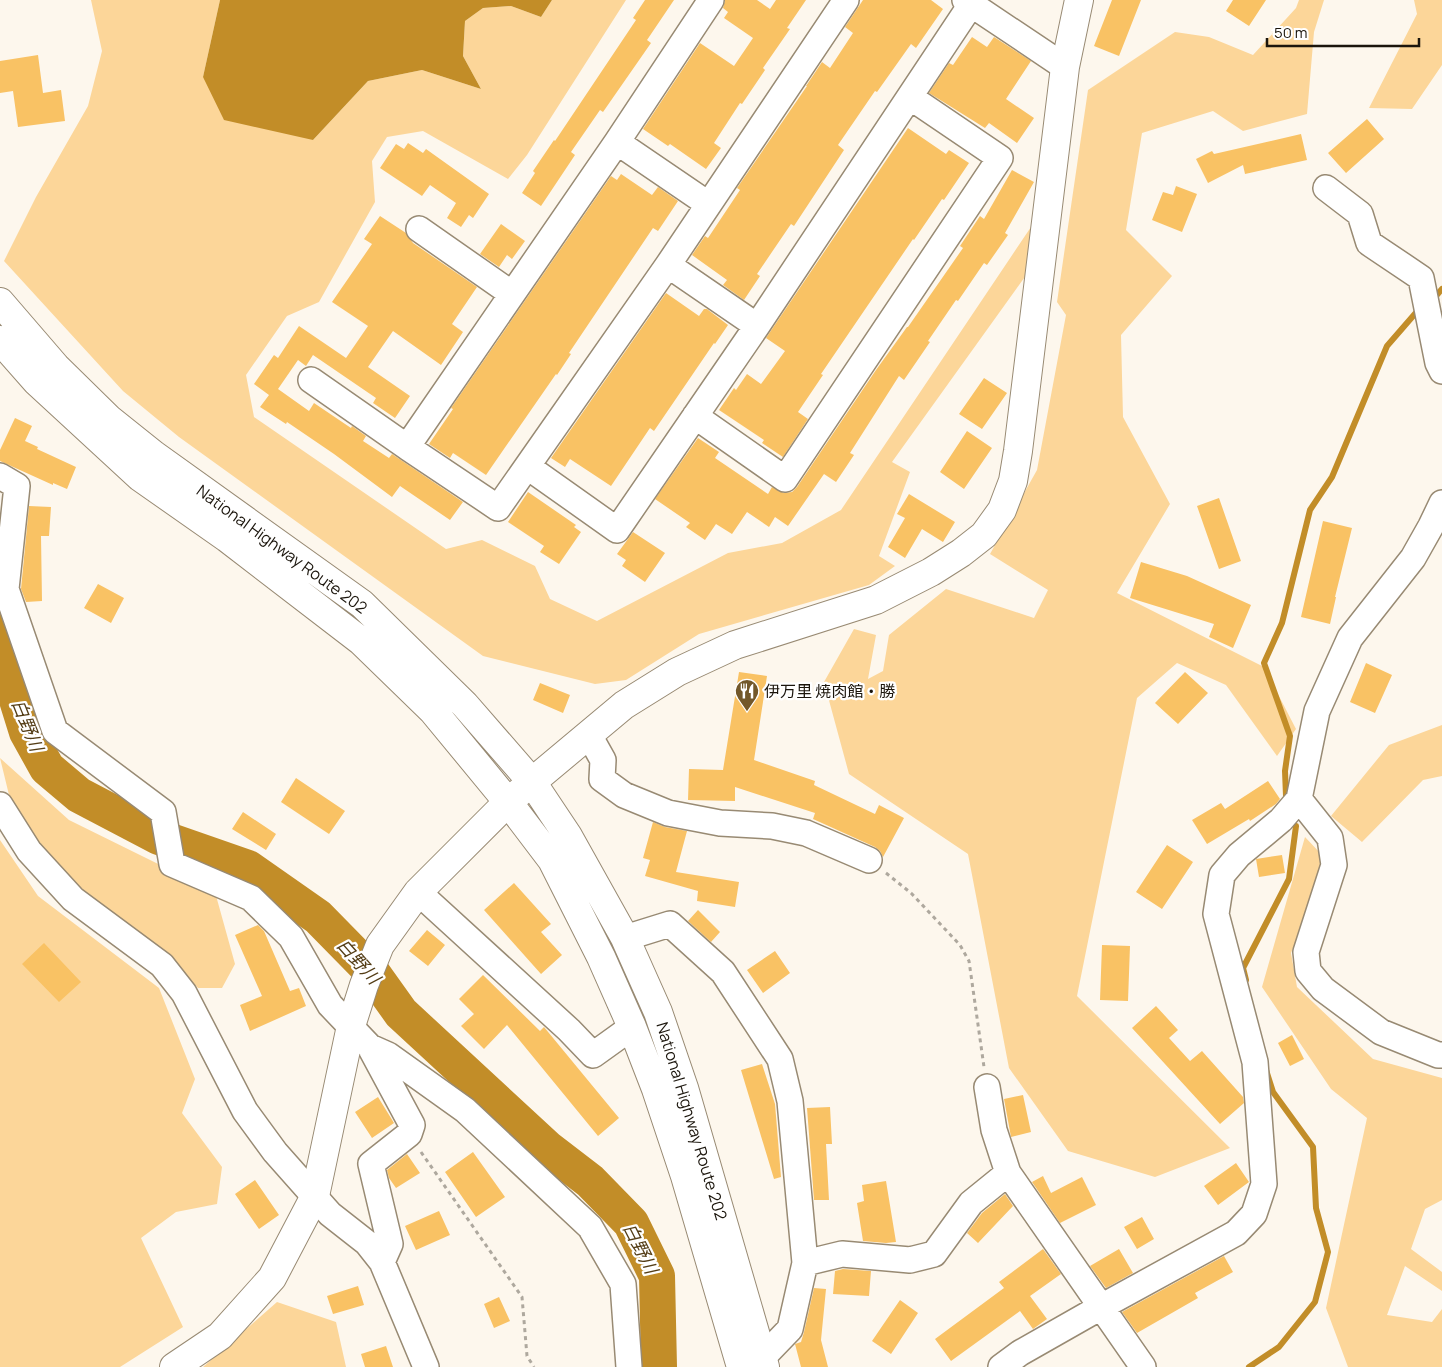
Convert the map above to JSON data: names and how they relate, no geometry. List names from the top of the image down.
{
  "streets": {
    "main road": ["National Highway Route 202"]
  },
  "water": ["白野川"],
  "places": {
    "restaurant": ["伊万里 焼肉館・勝"]
  },
  "scale_bar": "50 m"
}
